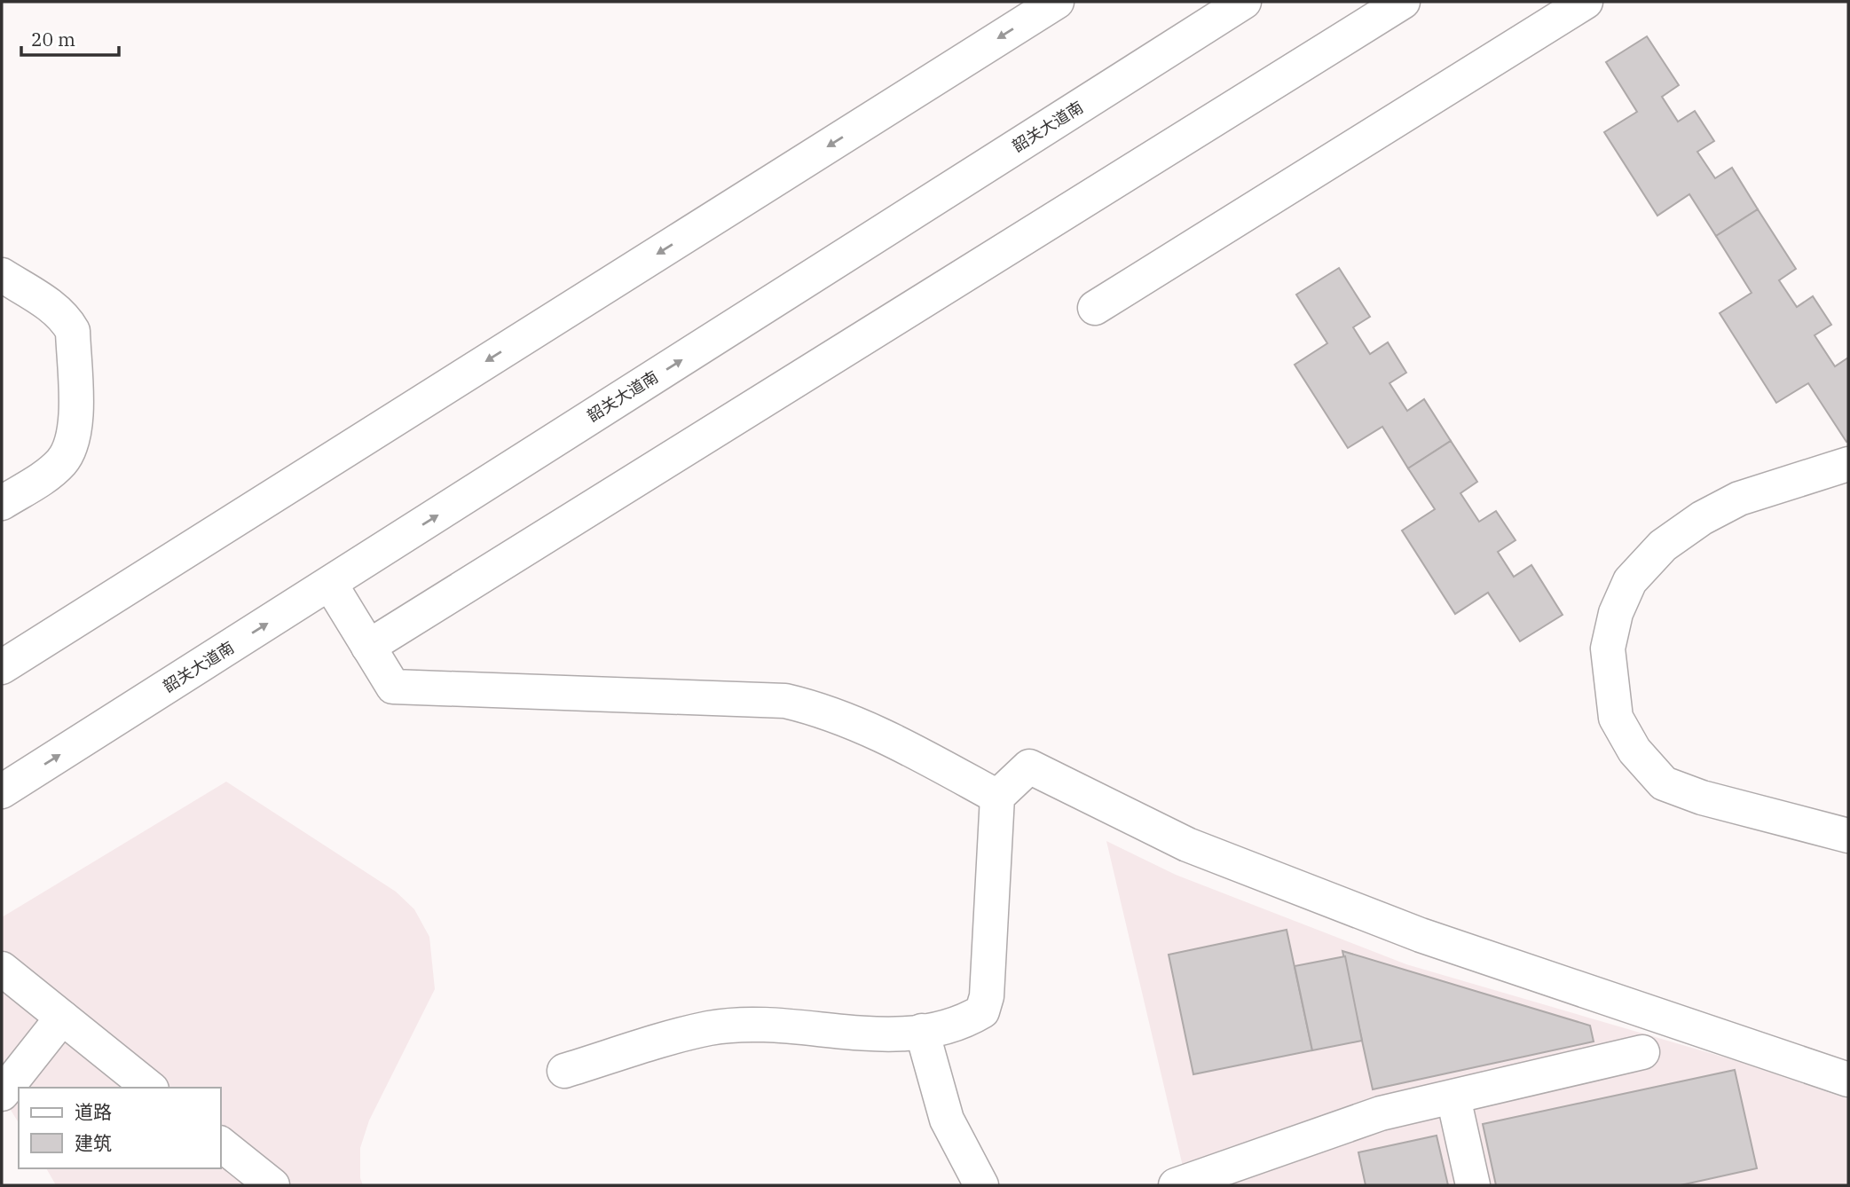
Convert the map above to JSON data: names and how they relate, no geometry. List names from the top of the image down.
{
  "streets": {
    "main road": ["韶关大道南"]
  },
  "legend": ["道路", "建筑"],
  "scale_bar": "20 m"
}
